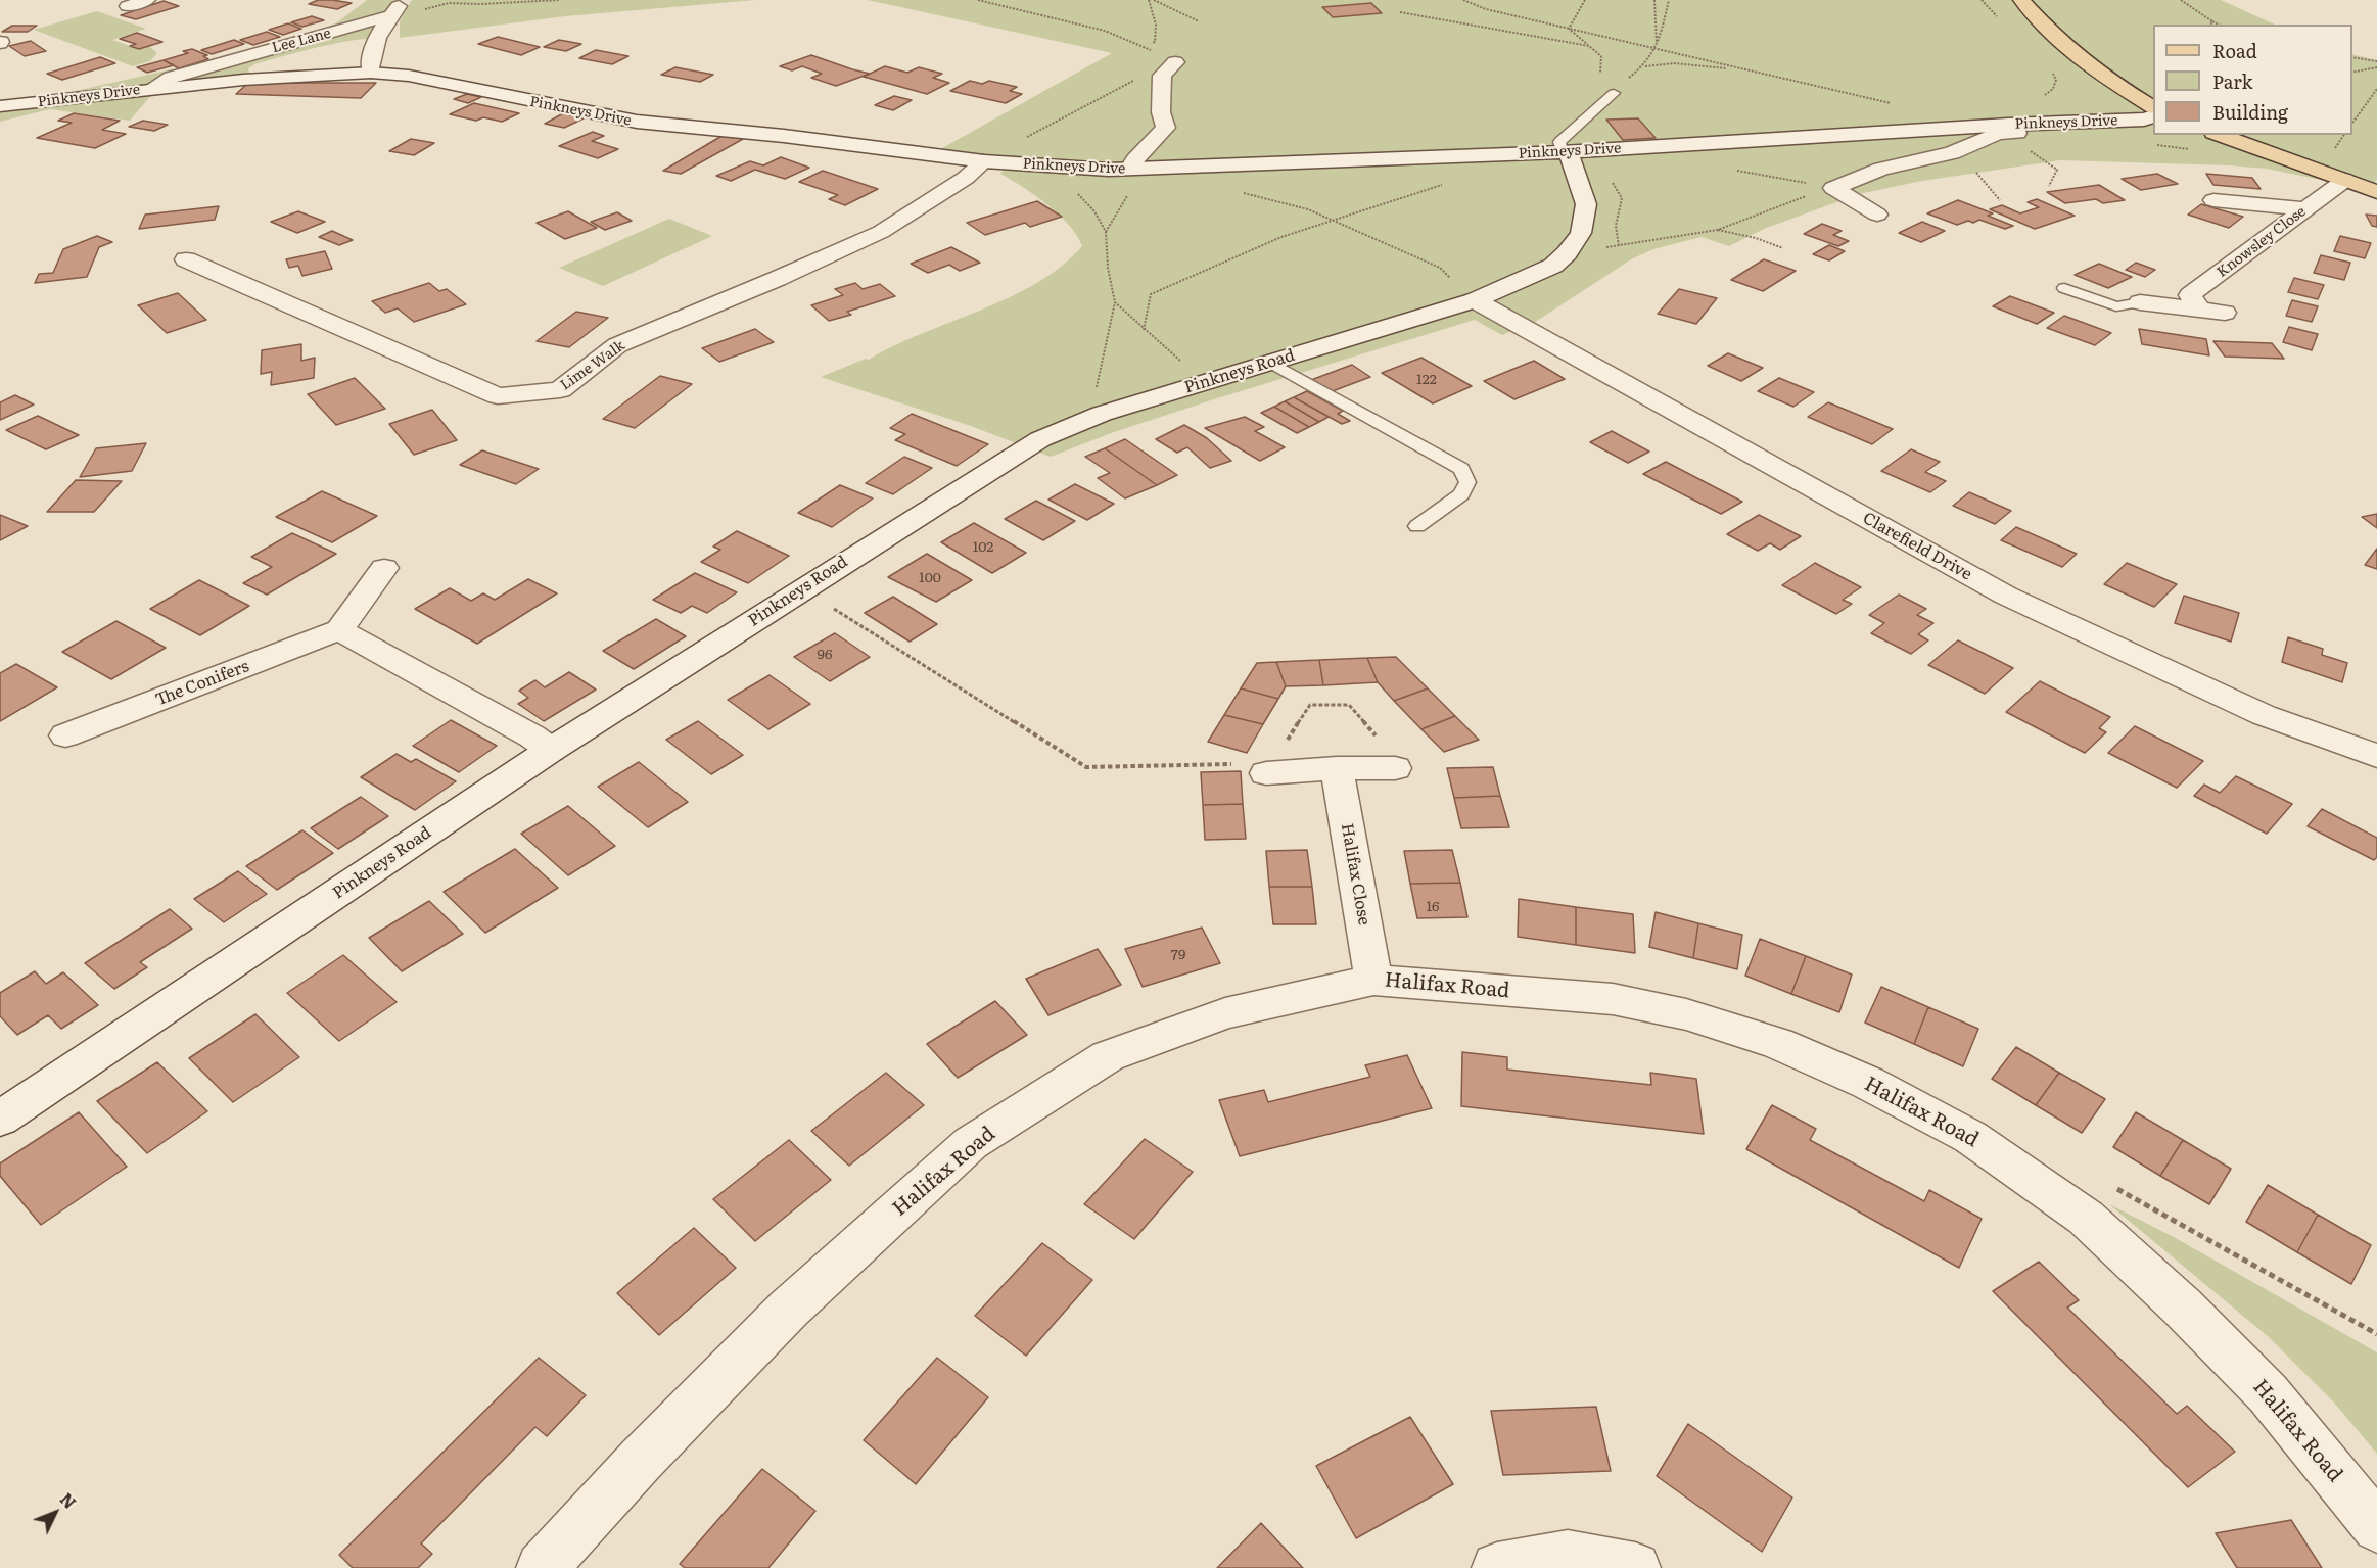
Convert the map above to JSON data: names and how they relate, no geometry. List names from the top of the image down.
{
  "streets": {
    "street": [
      "Lee Lane",
      "Pinkneys Drive",
      "Knowsley Close",
      "Lime Walk",
      "Pinkneys Road",
      "Clarefield Drive",
      "The Conifers",
      "Halifax Close",
      "Halifax Road"
    ]
  },
  "crossings": [
    ["Lee Lane", "Pinkneys Drive"],
    ["Pinkneys Drive", "Lime Walk"],
    ["Pinkneys Drive", "Pinkneys Road"],
    ["Pinkneys Road", "Clarefield Drive"],
    ["Halifax Close", "Halifax Road"]
  ],
  "house_numbers": [
    "122",
    "102",
    "100",
    "96",
    "16",
    "79"
  ],
  "legend": ["Road", "Park", "Building"],
  "north": "top right"
}
